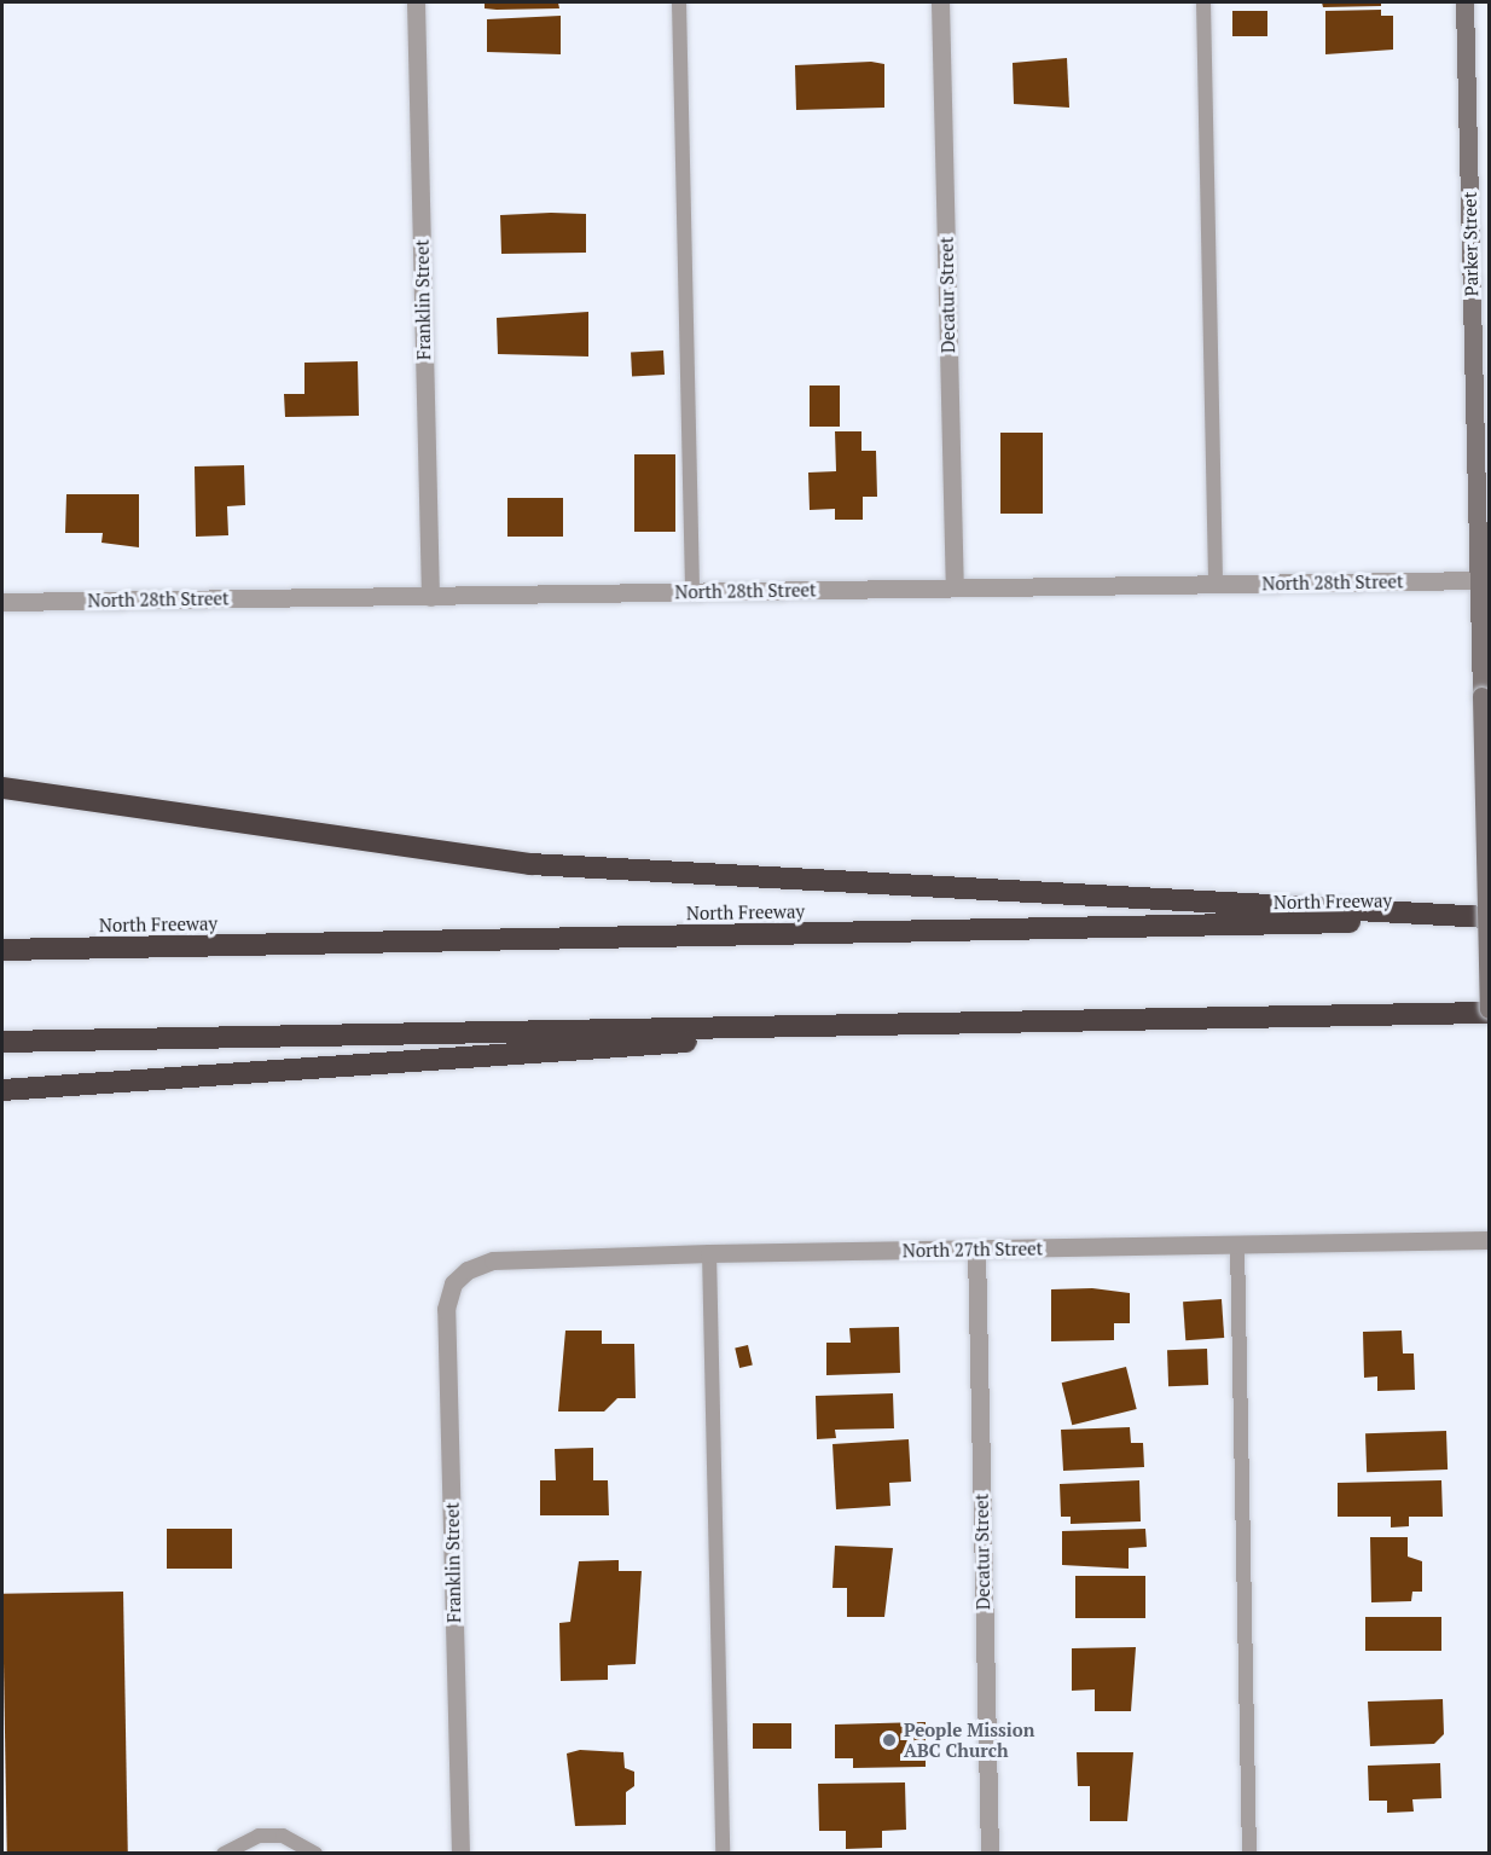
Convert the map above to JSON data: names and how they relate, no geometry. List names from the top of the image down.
{
  "streets": {
    "highway": ["North Freeway"],
    "street": [
      "Parker Street",
      "Decatur Street",
      "Franklin Street",
      "North 28th Street",
      "North 27th Street"
    ]
  },
  "crossings": [
    ["Parker Street", "North 28th Street"],
    ["Decatur Street", "North 28th Street"],
    ["Decatur Street", "North 27th Street"],
    ["Franklin Street", "North 28th Street"],
    ["Franklin Street", "North 27th Street"]
  ],
  "places": ["People Mission ABC Church"]
}
